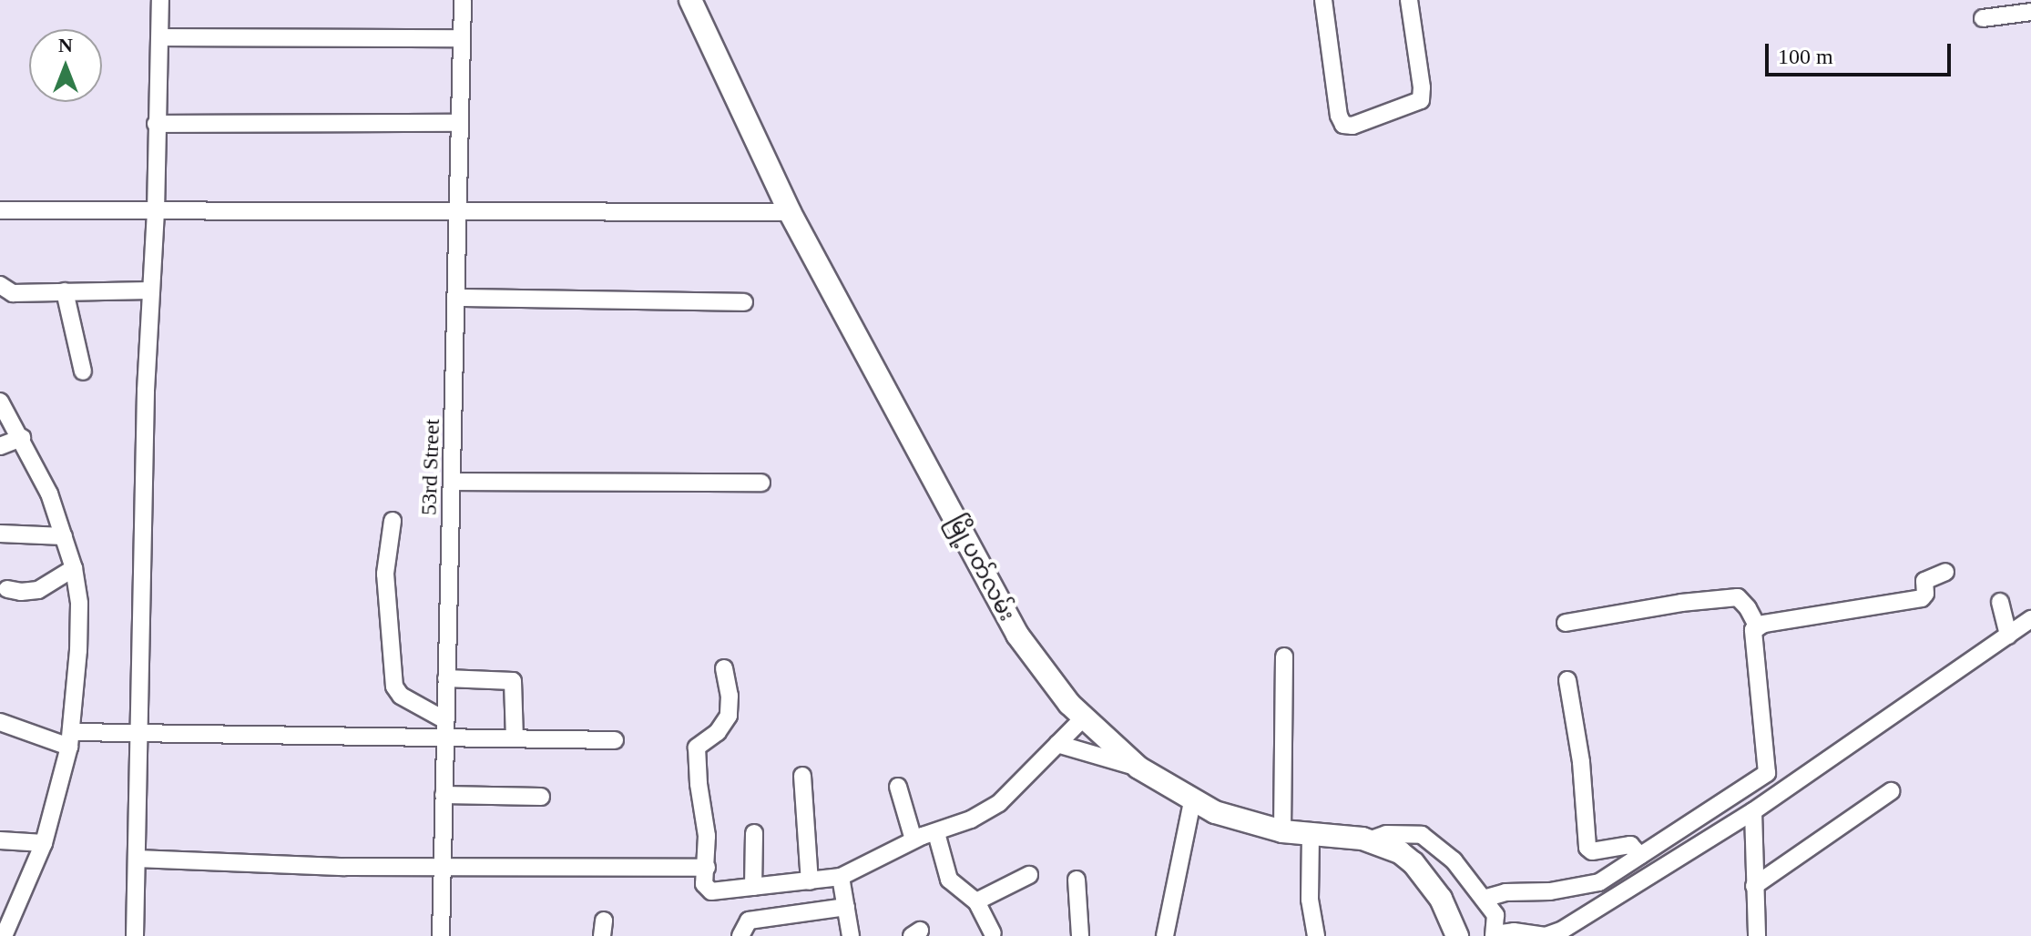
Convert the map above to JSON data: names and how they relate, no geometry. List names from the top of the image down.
{
  "streets": {
    "main road": ["မြို့ပတ်လမ်း"],
    "street": ["53rd Street"]
  },
  "scale_bar": "100 m",
  "north": "top"
}
